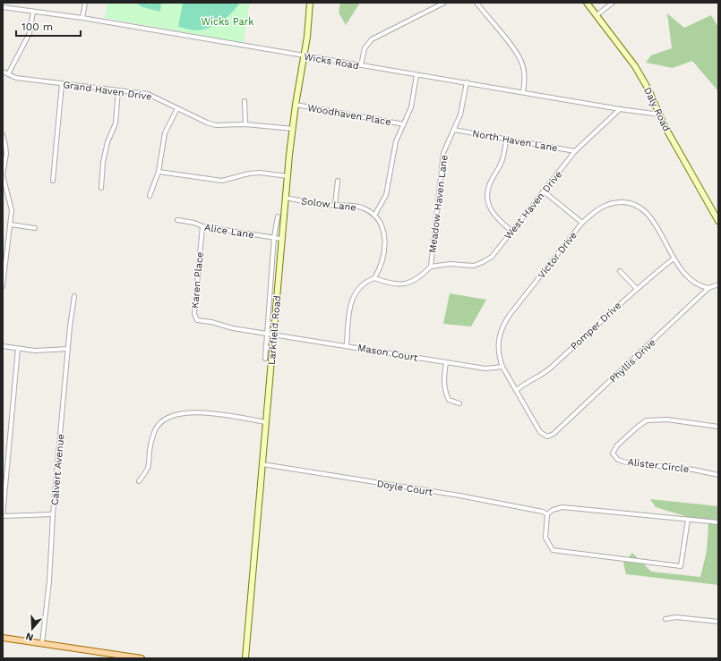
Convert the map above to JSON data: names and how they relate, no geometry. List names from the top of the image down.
{
  "streets": {
    "main road": ["Daly Road", "Larkfield Road"],
    "street": [
      "Wicks Road",
      "Grand Haven Drive",
      "Woodhaven Place",
      "North Haven Lane",
      "Solow Lane",
      "Meadow Haven Lane",
      "West Haven Drive",
      "Alice Lane",
      "Victor Drive",
      "Karen Place",
      "Pomper Drive",
      "Mason Court",
      "Phyllis Drive",
      "Alister Circle",
      "Calvert Avenue",
      "Doyle Court"
    ]
  },
  "crossings": [
    ["Wicks Road", "Daly Road"],
    ["Wicks Road", "Meadow Haven Lane"],
    ["Wicks Road", "West Haven Drive"],
    ["Wicks Road", "Larkfield Road"],
    ["Grand Haven Drive", "Larkfield Road"],
    ["Woodhaven Place", "Larkfield Road"],
    ["North Haven Lane", "Meadow Haven Lane"],
    ["North Haven Lane", "West Haven Drive"],
    ["Solow Lane", "Larkfield Road"],
    ["Meadow Haven Lane", "West Haven Drive"],
    ["Alice Lane", "Karen Place"],
    ["Alice Lane", "Larkfield Road"],
    ["Victor Drive", "Pomper Drive"],
    ["Victor Drive", "Mason Court"],
    ["Victor Drive", "Phyllis Drive"],
    ["Karen Place", "Larkfield Road"],
    ["Karen Place", "Mason Court"],
    ["Larkfield Road", "Mason Court"],
    ["Larkfield Road", "Doyle Court"]
  ],
  "parks": ["Wicks Park"],
  "scale_bar": "100 m",
  "north": "bottom"
}
